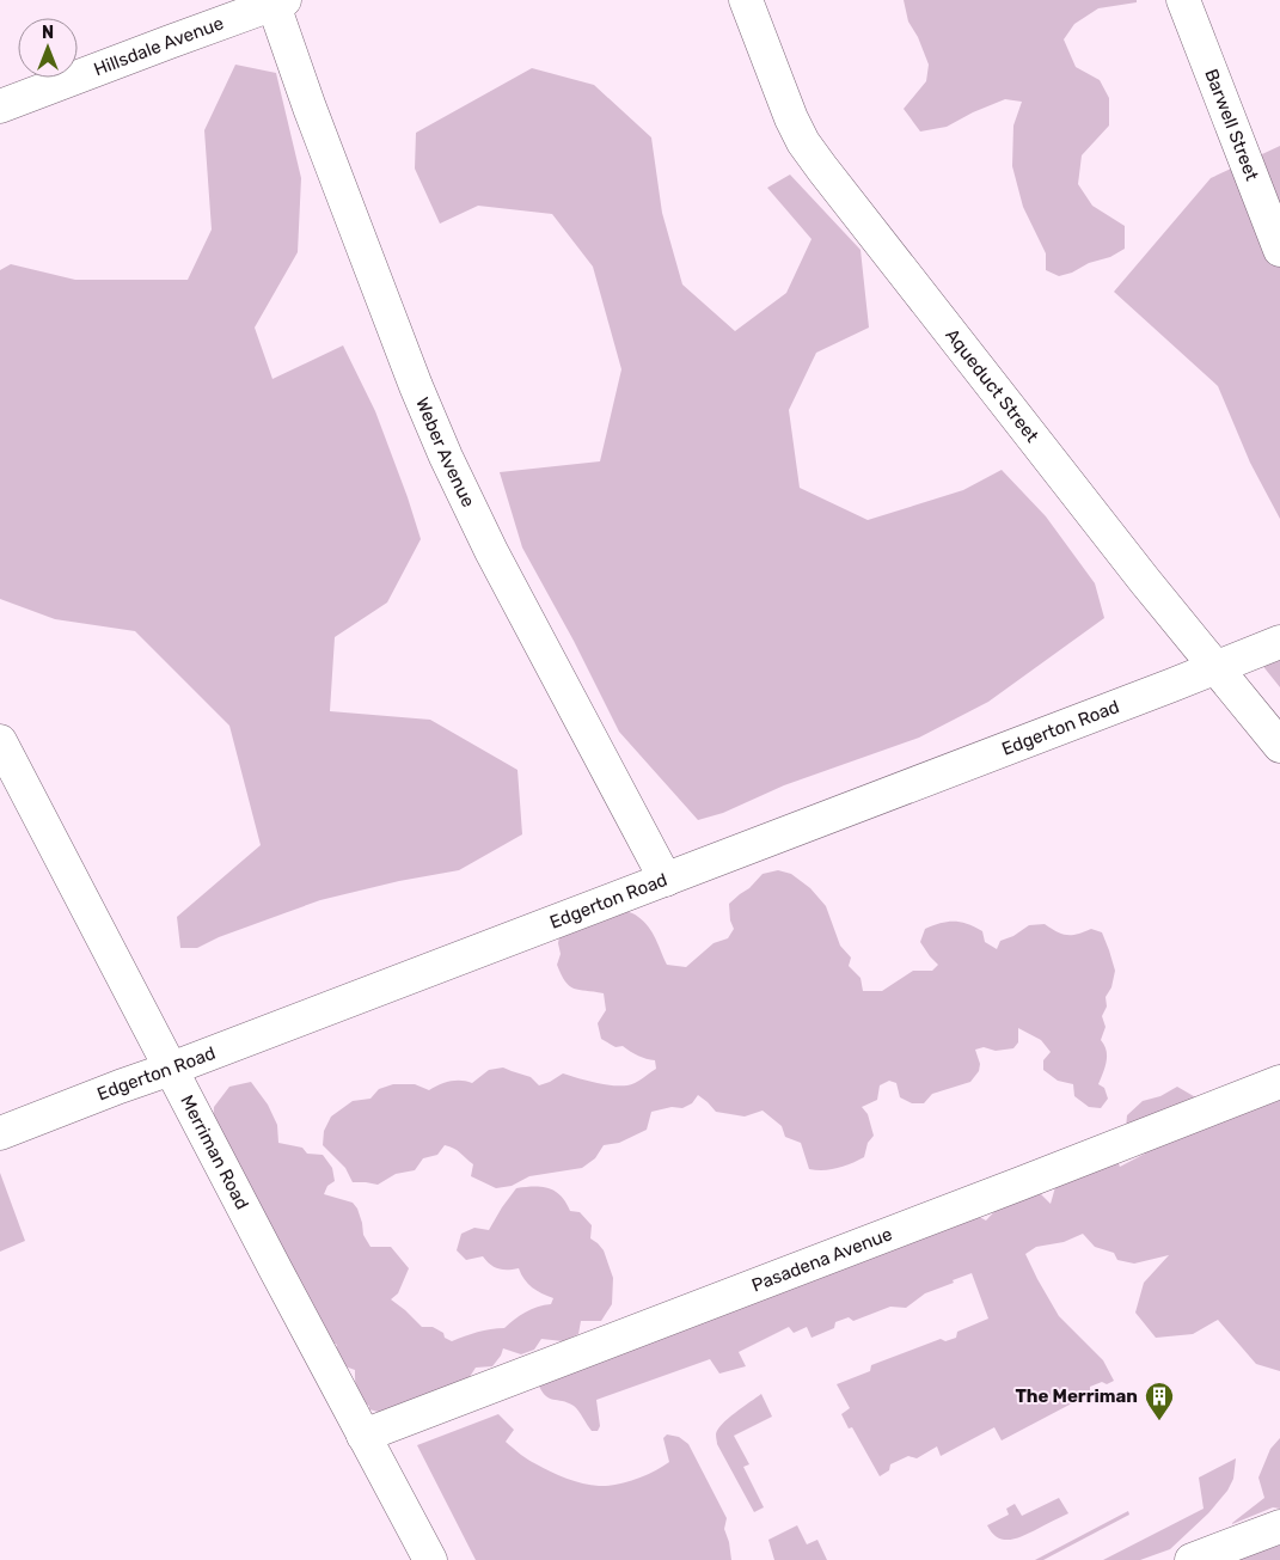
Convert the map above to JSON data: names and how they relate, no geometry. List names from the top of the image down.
{
  "streets": {
    "street": [
      "Hillsdale Avenue",
      "Barwell Street",
      "Aqueduct Street",
      "Weber Avenue",
      "Edgerton Road",
      "Merriman Road",
      "Pasadena Avenue"
    ]
  },
  "crossings": [
    ["Hillsdale Avenue", "Weber Avenue"],
    ["Aqueduct Street", "Edgerton Road"],
    ["Weber Avenue", "Edgerton Road"],
    ["Edgerton Road", "Merriman Road"],
    ["Merriman Road", "Pasadena Avenue"]
  ],
  "places": {
    "building": ["The Merriman"]
  },
  "north": "top"
}
